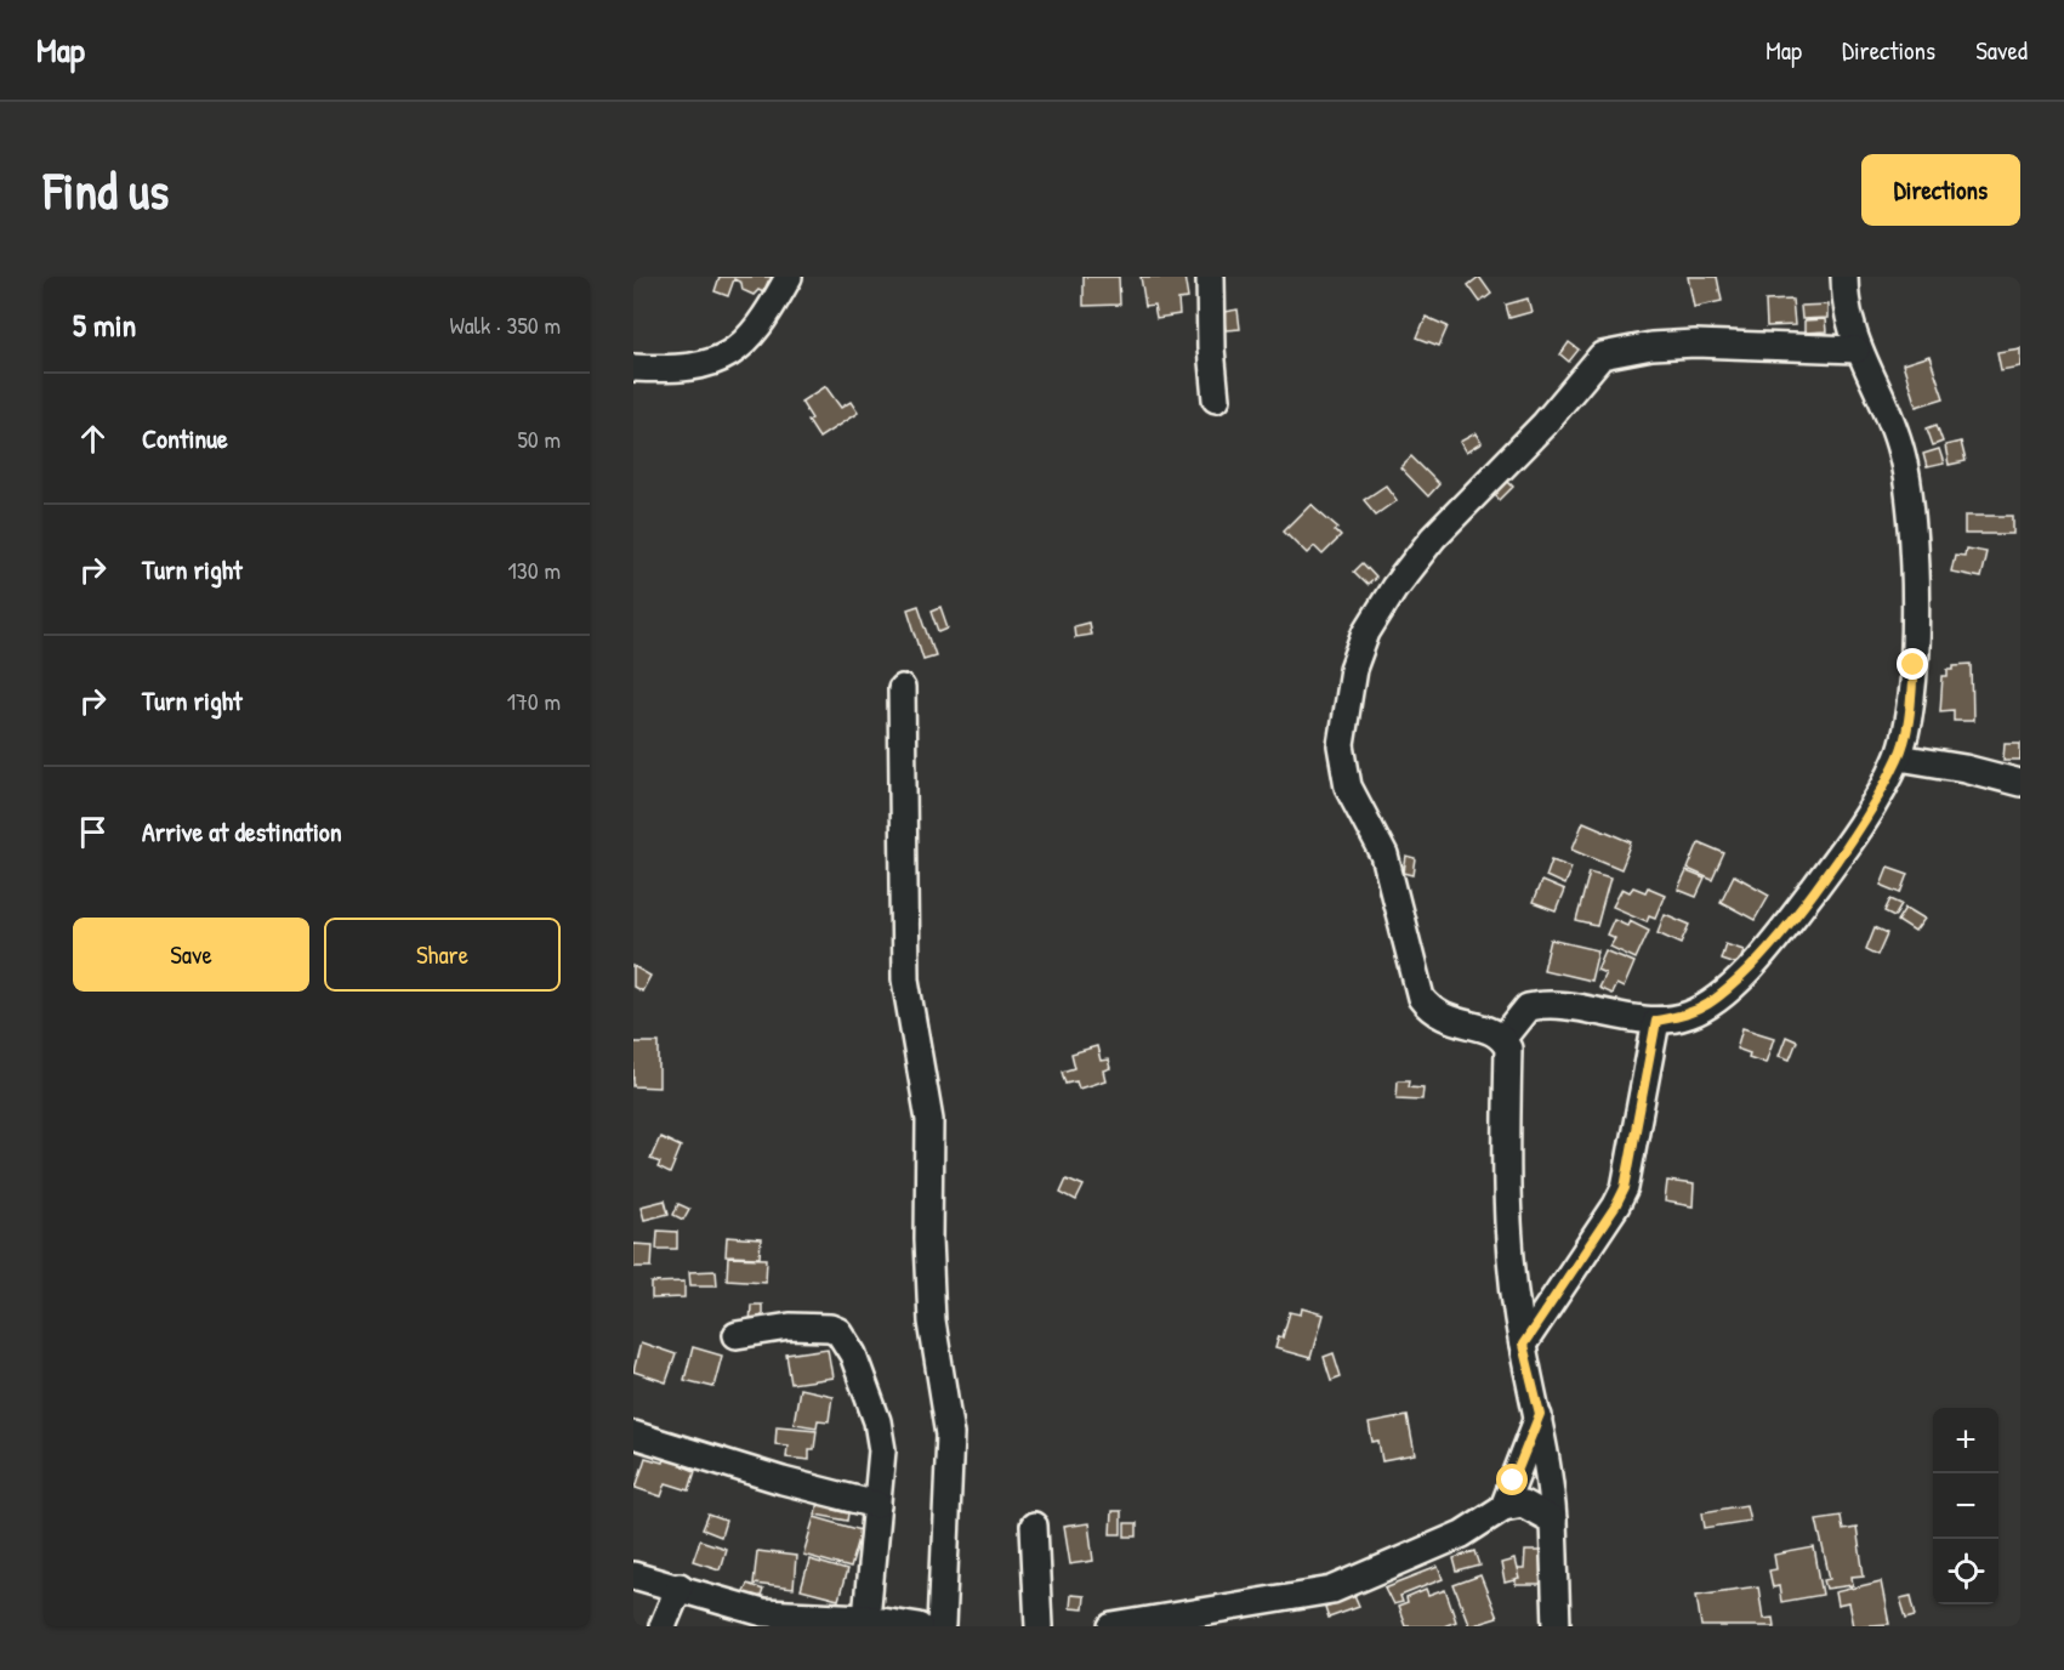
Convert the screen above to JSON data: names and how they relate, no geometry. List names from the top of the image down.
{
  "page": {
    "header": "Map",
    "nav": ["Map", "Directions", "Saved"],
    "buttons": [
      "Directions",
      ["Save", "Share"]
    ],
    "title": "Find us",
    "heading": ["5 min", "Walk · 350 m"],
    "list": [
      ["Continue", "50 m"],
      ["Turn right", "130 m"],
      ["Turn right", "170 m"],
      "Arrive at destination"
    ],
    "map_buttons": ["+", "−"]
  }
}
